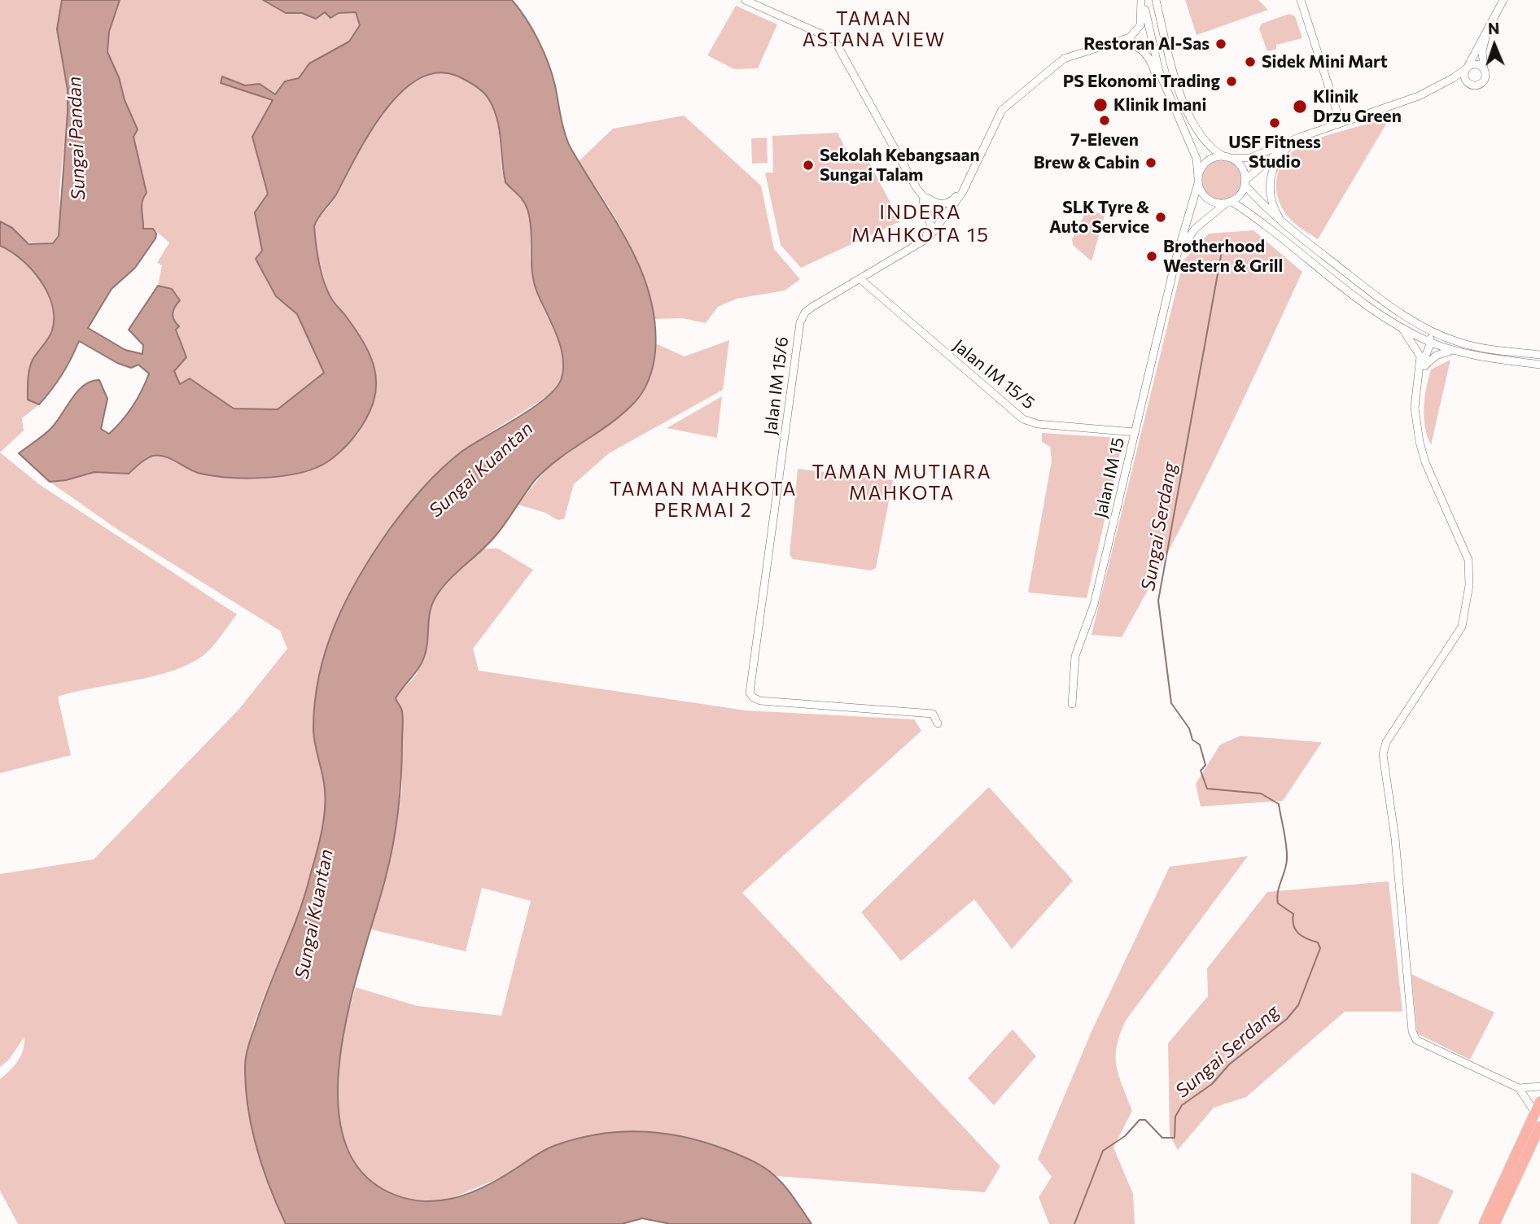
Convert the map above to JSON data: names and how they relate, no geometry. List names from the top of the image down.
{
  "streets": {
    "street": ["Jalan IM 15/5", "Jalan IM 15/6", "Jalan IM 15"]
  },
  "crossings": [
    ["Jalan IM 15/5", "Jalan IM 15/6"],
    ["Jalan IM 15/5", "Jalan IM 15"]
  ],
  "districts": [
    "TAMAN ASTANA VIEW",
    "INDERA MAHKOTA 15",
    "TAMAN MUTIARA MAHKOTA",
    "TAMAN MAHKOTA PERMAI 2"
  ],
  "water": ["Sungai Pandan", "Sungai Kuantan", "Sungai Serdang"],
  "places": [
    "Restoran Al-Sas",
    "Sidek Mini Mart",
    "PS Ekonomi Trading",
    "Klinik Imani",
    "Klinik Drzu Green",
    "7-Eleven",
    "USF Fitness Studio",
    "Brew & Cabin",
    "Sekolah Kebangsaan Sungai Talam",
    "SLK Tyre & Auto Service",
    "Brotherhood Western & Grill"
  ],
  "north": "top"
}
